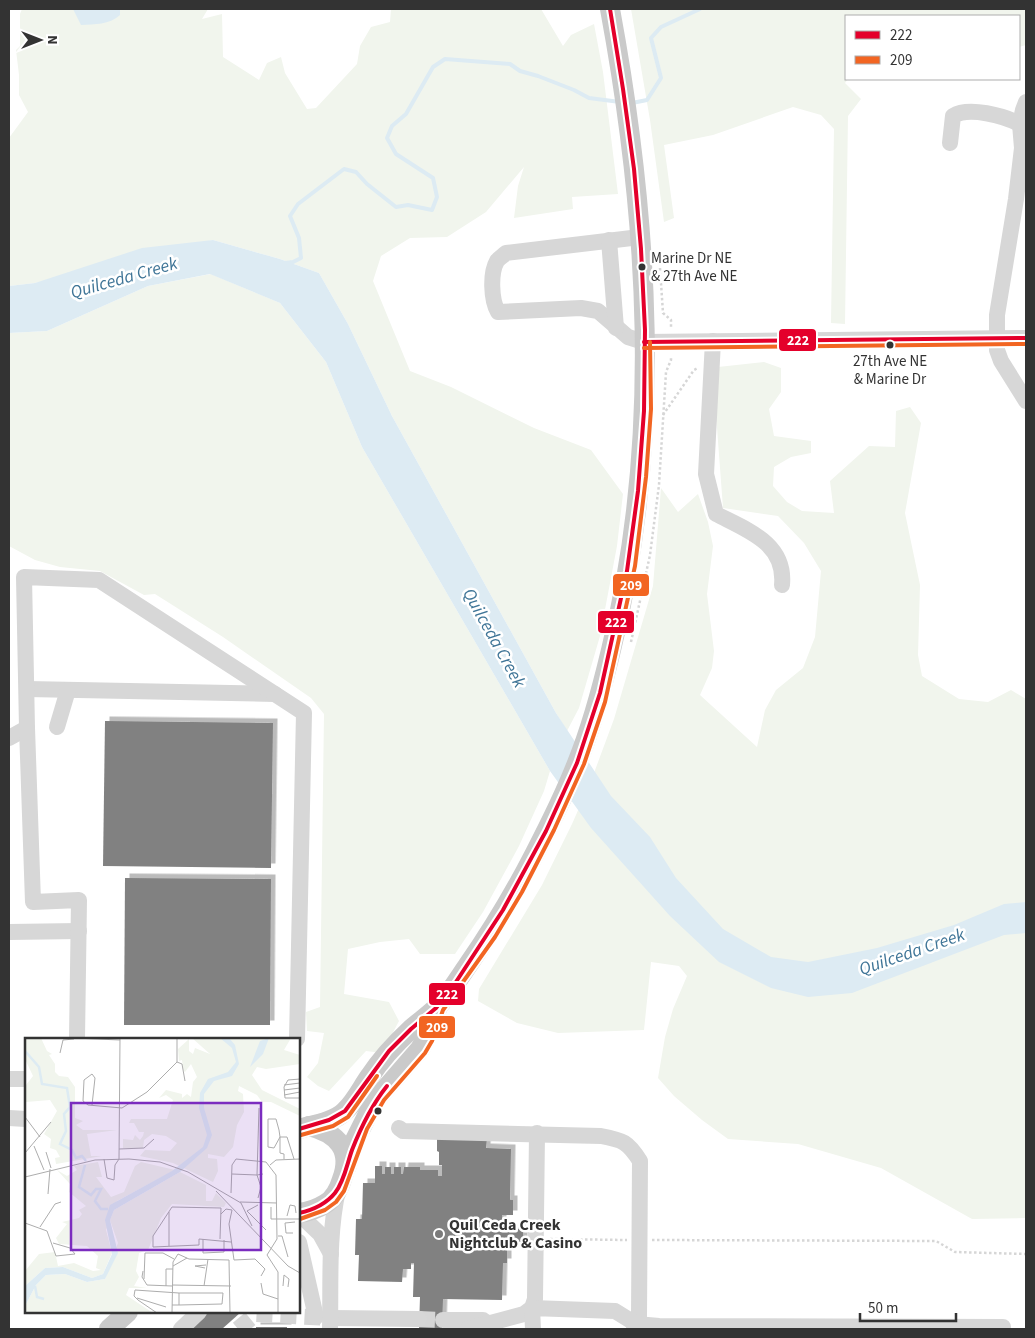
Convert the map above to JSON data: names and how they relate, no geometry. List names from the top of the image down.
{
  "water": ["Quilceda Creek"],
  "places": ["Marine Dr NE & 27th Ave NE", "27th Ave NE & Marine Dr", "Quil Ceda Creek Nightclub & Casino"],
  "lines": ["transit line 222", "transit line 209"],
  "legend": ["222", "209"],
  "scale_bar": "50 m",
  "north": "right"
}
